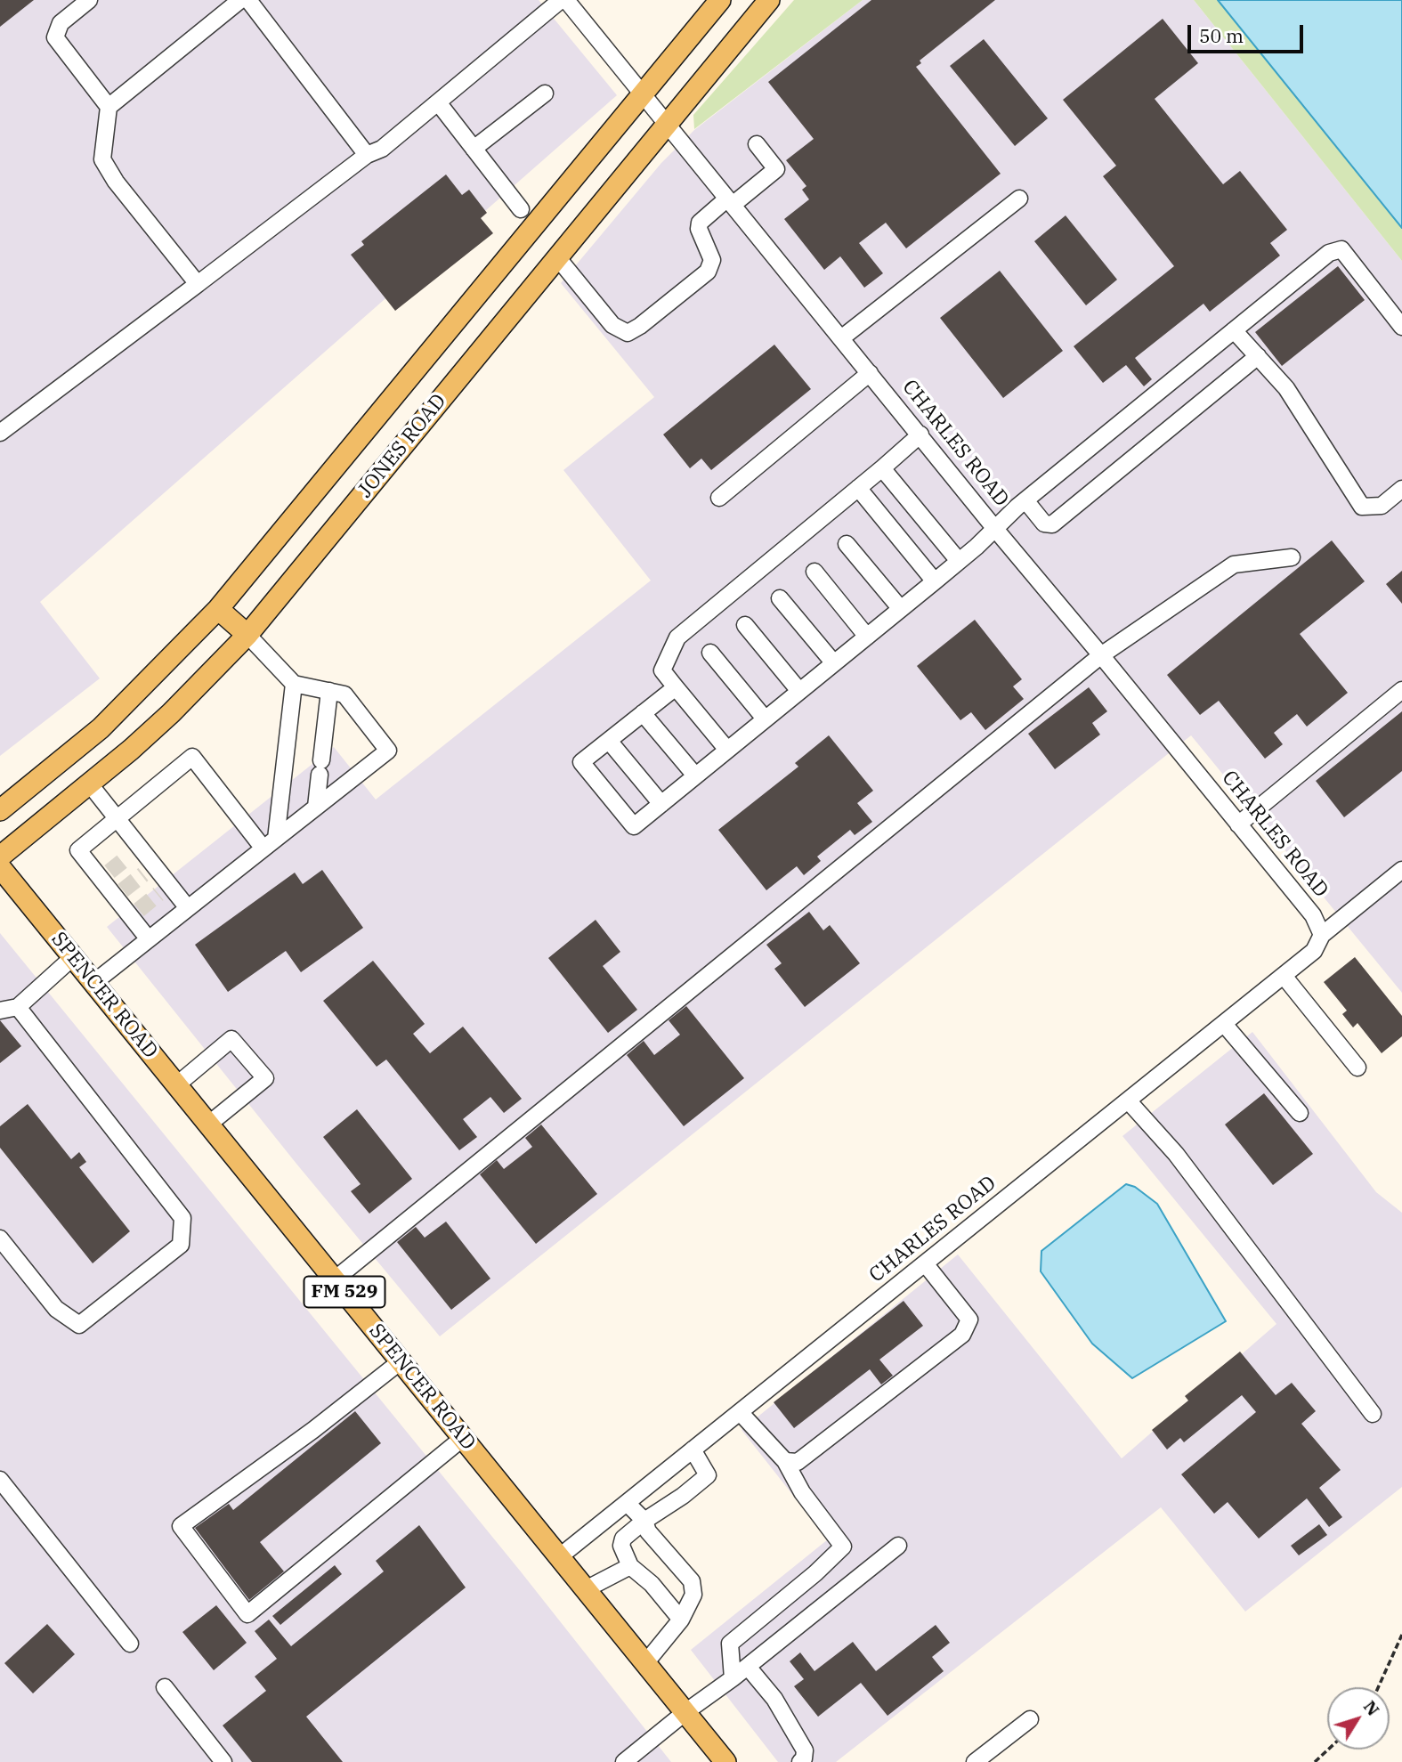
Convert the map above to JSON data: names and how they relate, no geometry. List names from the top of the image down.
{
  "streets": {
    "main road": ["JONES ROAD", "SPENCER ROAD", "FM 529"],
    "street": ["CHARLES ROAD"]
  },
  "crossings": [
    ["CHARLES ROAD", "JONES ROAD"],
    ["CHARLES ROAD", "SPENCER ROAD"]
  ],
  "scale_bar": "50 m",
  "north": "top right"
}
